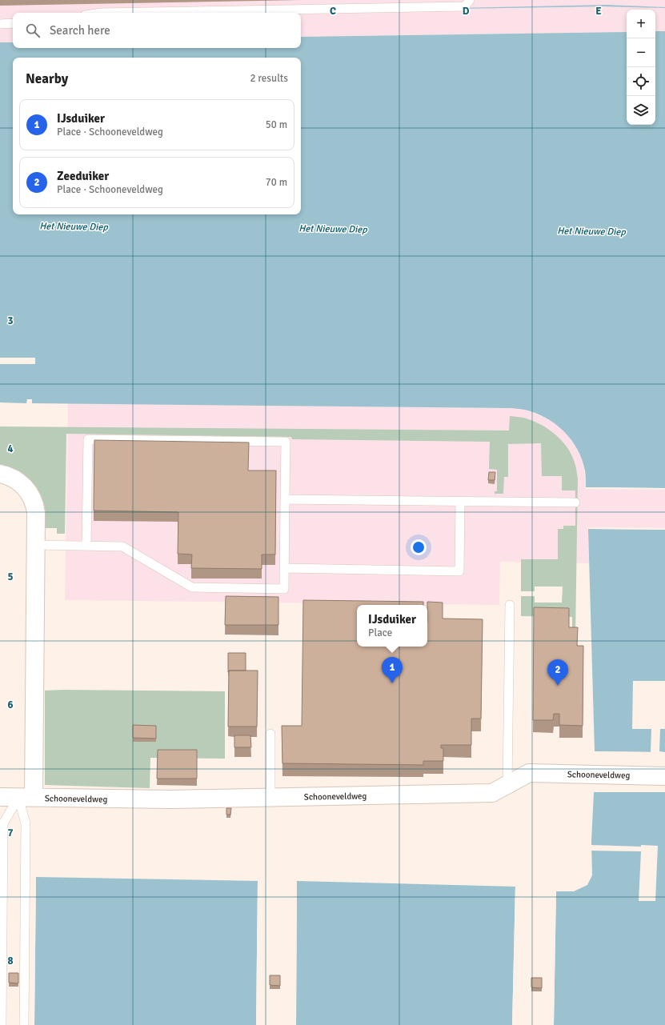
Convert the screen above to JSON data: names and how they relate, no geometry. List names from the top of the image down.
{
  "streets": {
    "street": ["Schooneveldweg"]
  },
  "water": ["Het Nieuwe Diep"],
  "page": {
    "map_buttons": ["+", "−"],
    "search": "Search here",
    "heading": ["Nearby", "2 results"],
    "list": [
      {
        "mark": "1",
        "name": "IJsduiker",
        "note": "Place · Schooneveldweg",
        "value": "50 m"
      },
      {
        "mark": "2",
        "name": "Zeeduiker",
        "note": "Place · Schooneveldweg",
        "value": "70 m"
      }
    ],
    "popup": ["IJsduiker", "Place"],
    "pins": ["1", "2"]
  },
  "grid": {
    "columns": ["C", "D", "E"],
    "rows": [
      "3",
      "4",
      "5",
      "6",
      "7",
      "8"
    ]
  }
}
